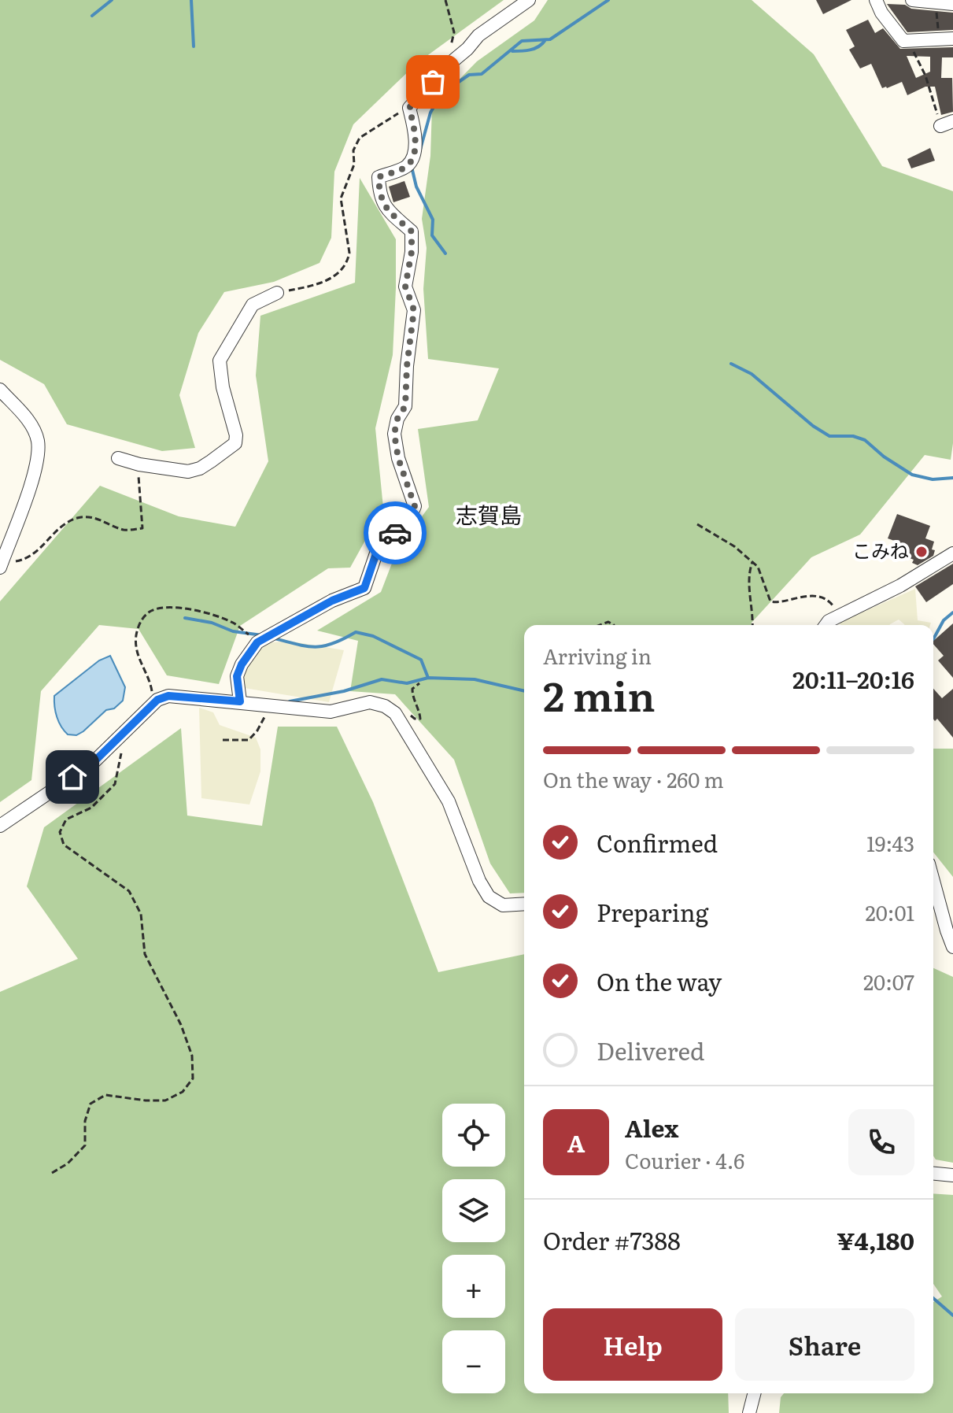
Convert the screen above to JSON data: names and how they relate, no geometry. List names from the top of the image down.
{
  "districts": ["志賀島"],
  "places": ["こみね"],
  "page": {
    "heading": ["2 min", "Arriving in", "20:11–20:16"],
    "panel": [
      "Alex",
      "Courier · 4.6",
      "Order #7388",
      "¥4,180"
    ],
    "bar": "On the way · 260 m",
    "list": [
      ["Confirmed", "19:43"],
      ["Preparing", "20:01"],
      ["On the way", "20:07"],
      "Delivered"
    ],
    "map_buttons": ["+", "−"],
    "round": "A",
    "buttons": ["Help", "Share"]
  }
}
